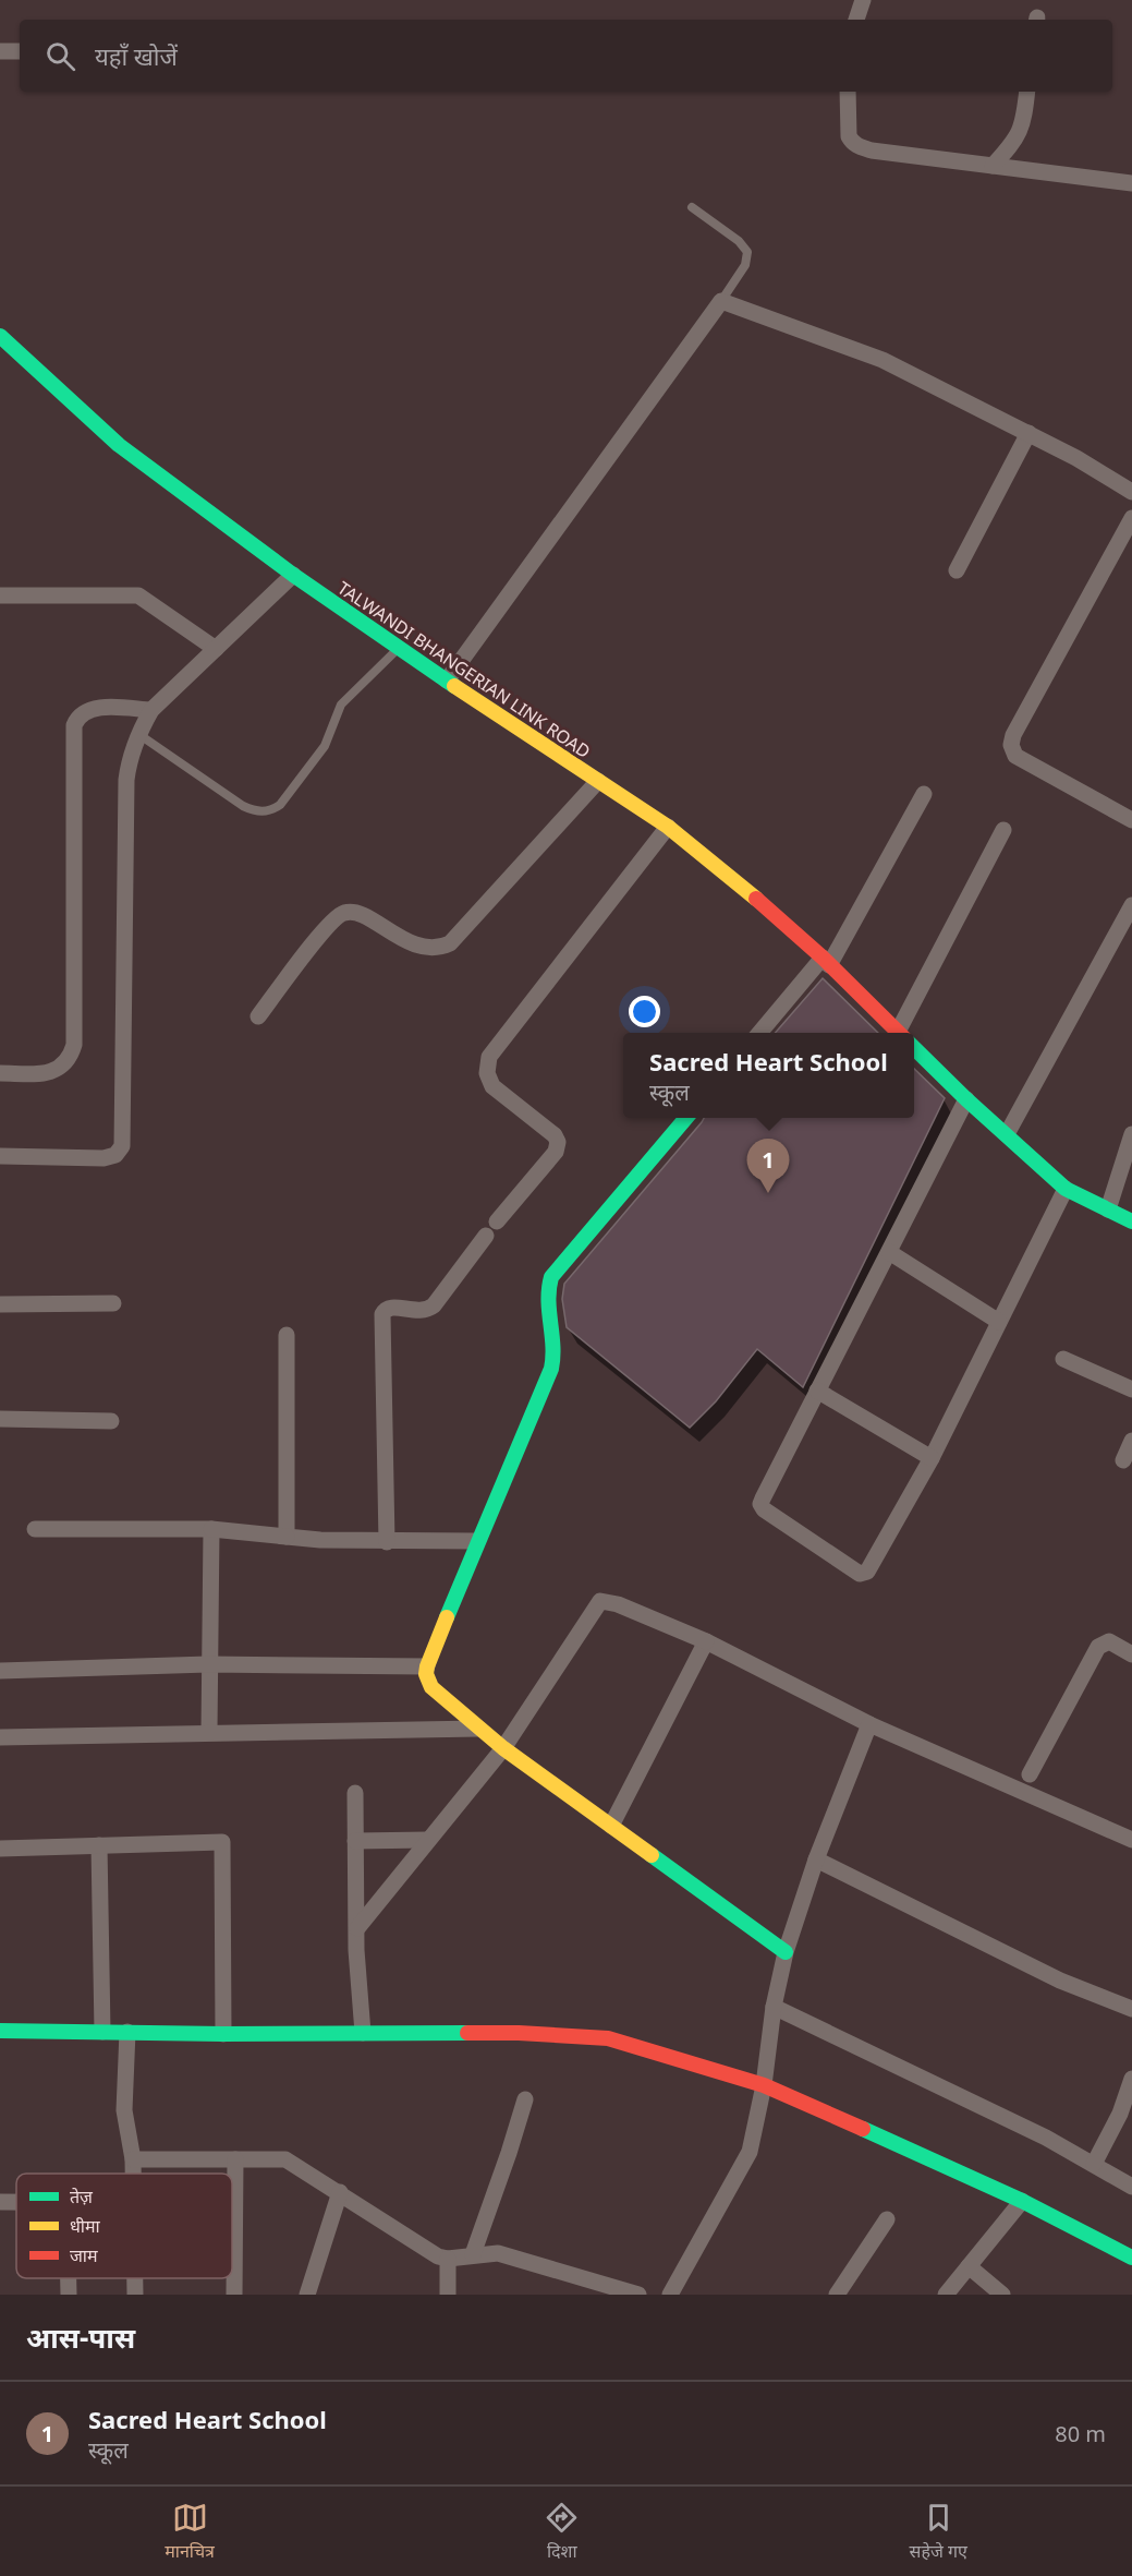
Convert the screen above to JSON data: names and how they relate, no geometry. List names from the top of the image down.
{
  "streets": {
    "street": ["TALWANDI BHANGERIAN LINK ROAD"]
  },
  "legend": ["तेज़", "धीमा", "जाम"],
  "page": {
    "search": "यहाँ खोजें",
    "popup": ["Sacred Heart School", "स्कूल"],
    "pins": "1",
    "heading": "आस-पास",
    "list": [
      {
        "mark": "1",
        "name": "Sacred Heart School",
        "note": "स्कूल",
        "value": "80 m"
      }
    ],
    "nav": ["मानचित्र", "दिशा", "सहेजे गए"]
  }
}
